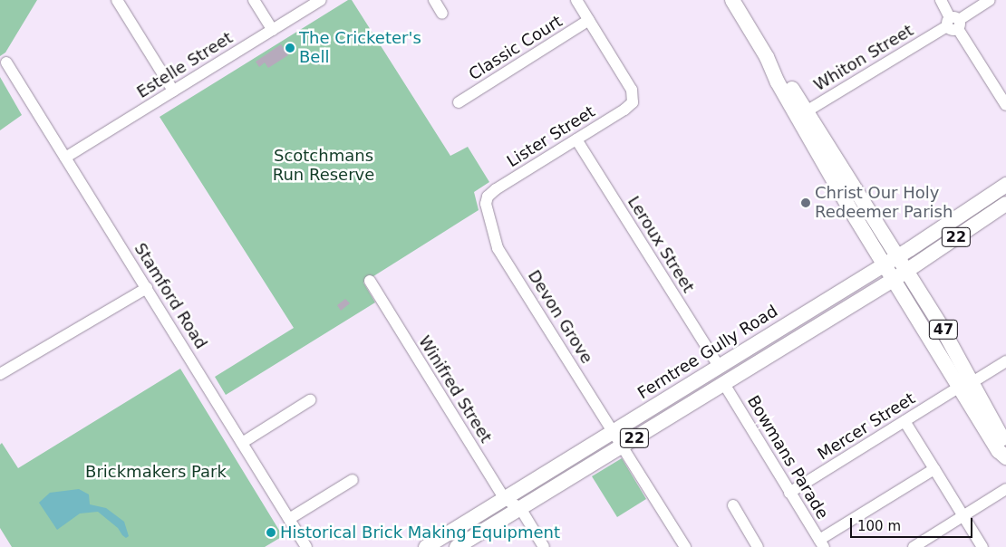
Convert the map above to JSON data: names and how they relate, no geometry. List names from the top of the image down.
{
  "streets": {
    "main road": ["22", "47", "Ferntree Gully Road"],
    "street": [
      "Classic Court",
      "Whiton Street",
      "Estelle Street",
      "Lister Street",
      "Leroux Street",
      "Stamford Road",
      "Devon Grove",
      "Winifred Street",
      "Mercer Street",
      "Bowmans Parade"
    ]
  },
  "crossings": [
    ["Classic Court", "Lister Street"],
    ["Whiton Street", "47"],
    ["Estelle Street", "Stamford Road"],
    ["Lister Street", "Leroux Street"],
    ["Lister Street", "Devon Grove"],
    ["22", "Devon Grove"],
    ["22", "47"],
    ["22", "Winifred Street"],
    ["22", "Bowmans Parade"],
    ["Leroux Street", "Ferntree Gully Road"],
    ["Devon Grove", "Ferntree Gully Road"],
    ["47", "Ferntree Gully Road"],
    ["47", "Mercer Street"],
    ["Ferntree Gully Road", "Winifred Street"],
    ["Mercer Street", "Bowmans Parade"]
  ],
  "parks": ["Scotchmans Run Reserve", "Brickmakers Park"],
  "places": ["The Cricketer's Bell", "Christ Our Holy Redeemer Parish", "Historical Brick Making Equipment"],
  "scale_bar": "100 m"
}
